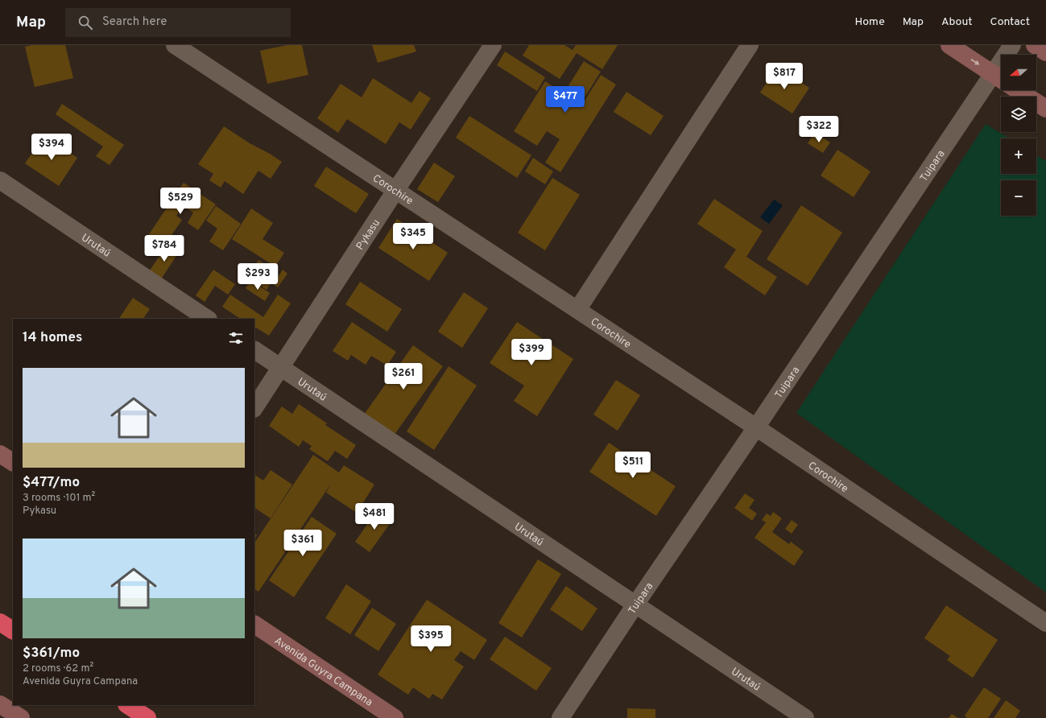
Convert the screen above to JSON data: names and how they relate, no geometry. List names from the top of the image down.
{
  "streets": {
    "street": [
      "Tuipara",
      "Corochire",
      "Pykasu",
      "Urutaú",
      "Avenida Guyra Campana"
    ]
  },
  "crossings": [
    ["Tuipara", "Corochire"],
    ["Tuipara", "Urutaú"],
    ["Corochire", "Pykasu"],
    ["Pykasu", "Urutaú"]
  ],
  "north": "left",
  "page": {
    "header": "Map",
    "search": "Search here",
    "nav": [
      "Home",
      "Map",
      "About",
      "Contact"
    ],
    "map_buttons": ["+", "−"],
    "price": [
      "$817",
      "$477",
      "$322",
      "$394",
      "$529",
      "$345",
      "$784",
      "$293",
      "$399",
      "$261",
      "$511",
      "$481",
      "$361",
      "$395"
    ],
    "heading": "14 homes",
    "list": [
      {
        "name": "$477/mo",
        "note": "3 rooms · 101 m² · Pykasu"
      },
      {
        "name": "$361/mo",
        "note": "2 rooms · 62 m² · Avenida Guyra Campana"
      }
    ]
  }
}
